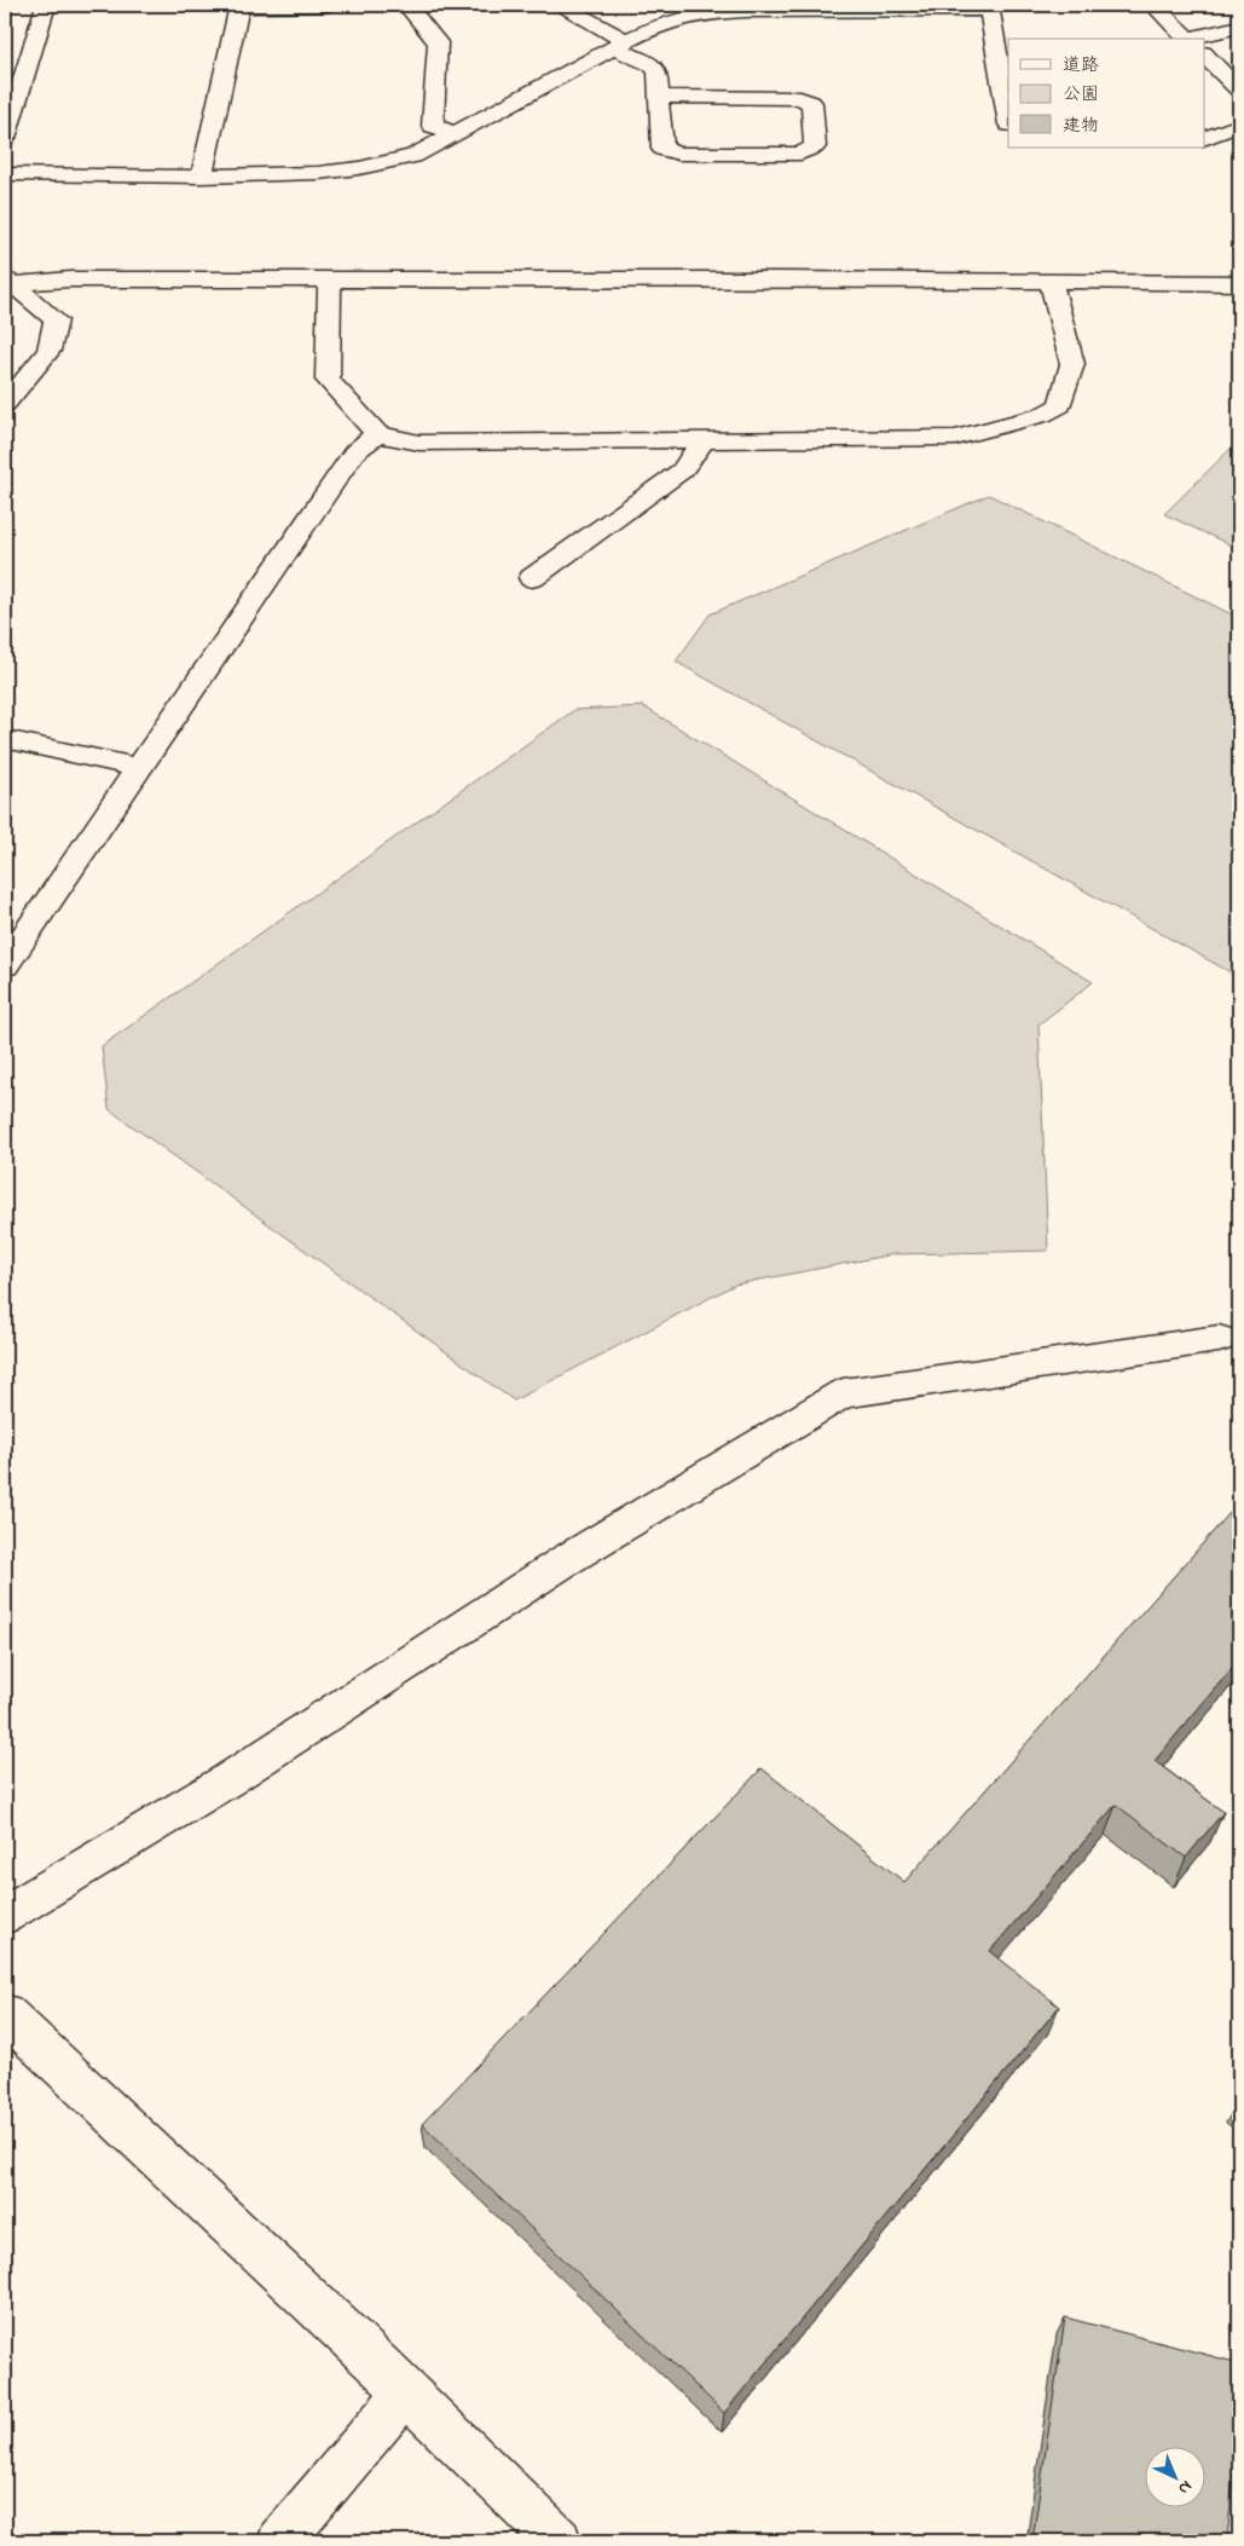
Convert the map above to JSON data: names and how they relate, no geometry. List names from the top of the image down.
{
  "legend": ["道路", "公園", "建物"],
  "north": "bottom right"
}
